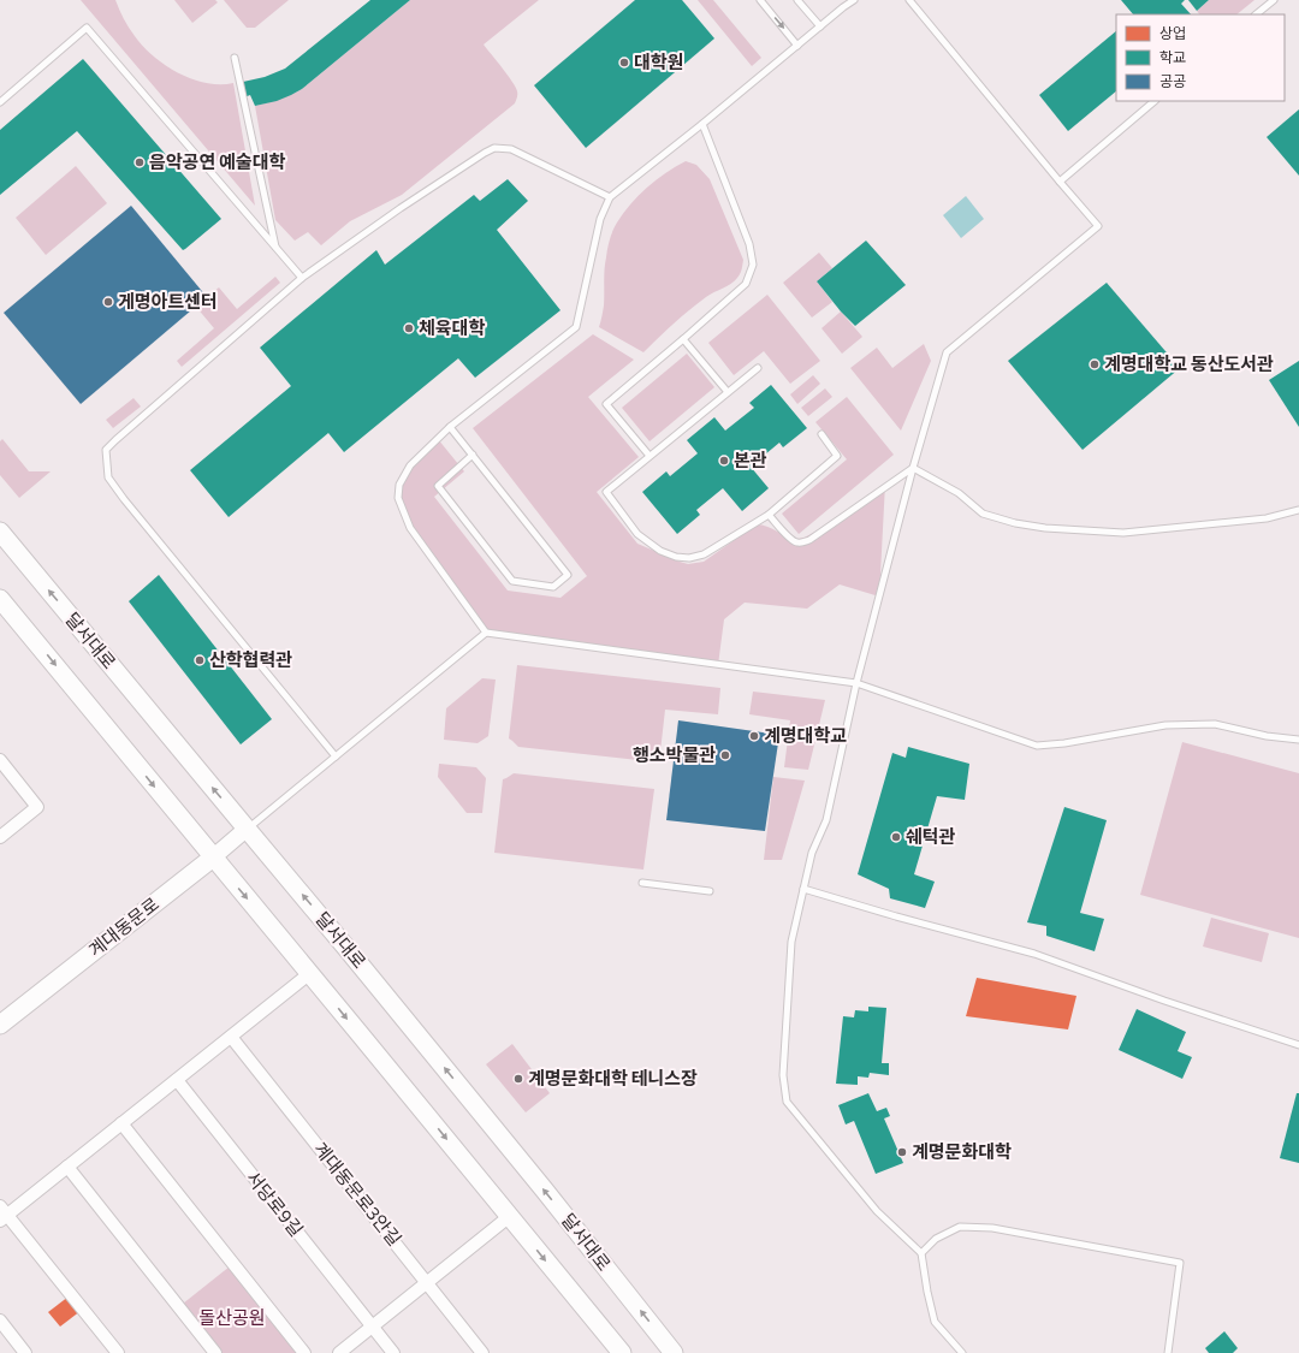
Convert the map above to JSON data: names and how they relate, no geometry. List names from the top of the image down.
{
  "streets": {
    "main road": ["달서대로", "계대동문로"],
    "street": ["계대동문로3안길", "서당로9길"]
  },
  "crossings": [
    ["달서대로", "계대동문로"]
  ],
  "parks": ["돌산공원"],
  "places": [
    "대학원",
    "음악공연 예술대학",
    "게명아트센터",
    "체육대학",
    "계명대학교 동산도서관",
    "본관",
    "산학협력관",
    "계명대학교",
    "행소박물관",
    "쉐턱관",
    "계명문화대학 테니스장",
    "계명문화대학"
  ],
  "legend": ["상업", "학교", "공공"]
}
